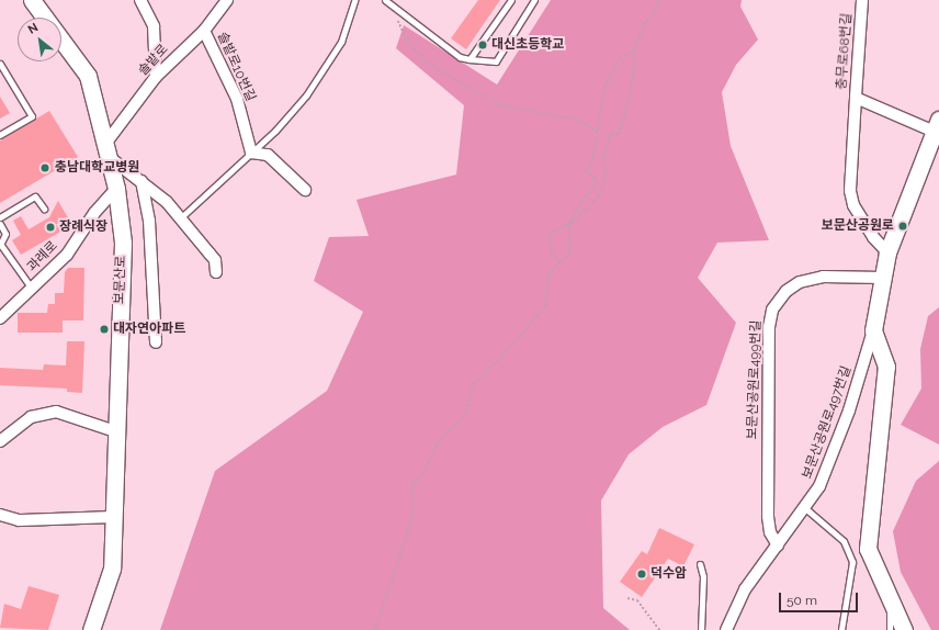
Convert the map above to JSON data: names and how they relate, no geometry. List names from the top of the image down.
{
  "streets": {
    "main road": ["보문산로"],
    "street": [
      "충무로68번길",
      "솔밭로",
      "솔밭로10번길",
      "과례로",
      "보문산공원로499번길",
      "보문산공원로497번길"
    ]
  },
  "crossings": [
    ["솔밭로", "솔밭로10번길"],
    ["솔밭로", "보문산로"],
    ["과례로", "보문산로"],
    ["보문산공원로499번길", "보문산공원로497번길"]
  ],
  "places": [
    "대신초등학교",
    "충남대학교병원",
    "보문산공원로",
    "장례식장",
    "대자연아파트",
    "덕수암"
  ],
  "scale_bar": "50 m",
  "north": "top left"
}
